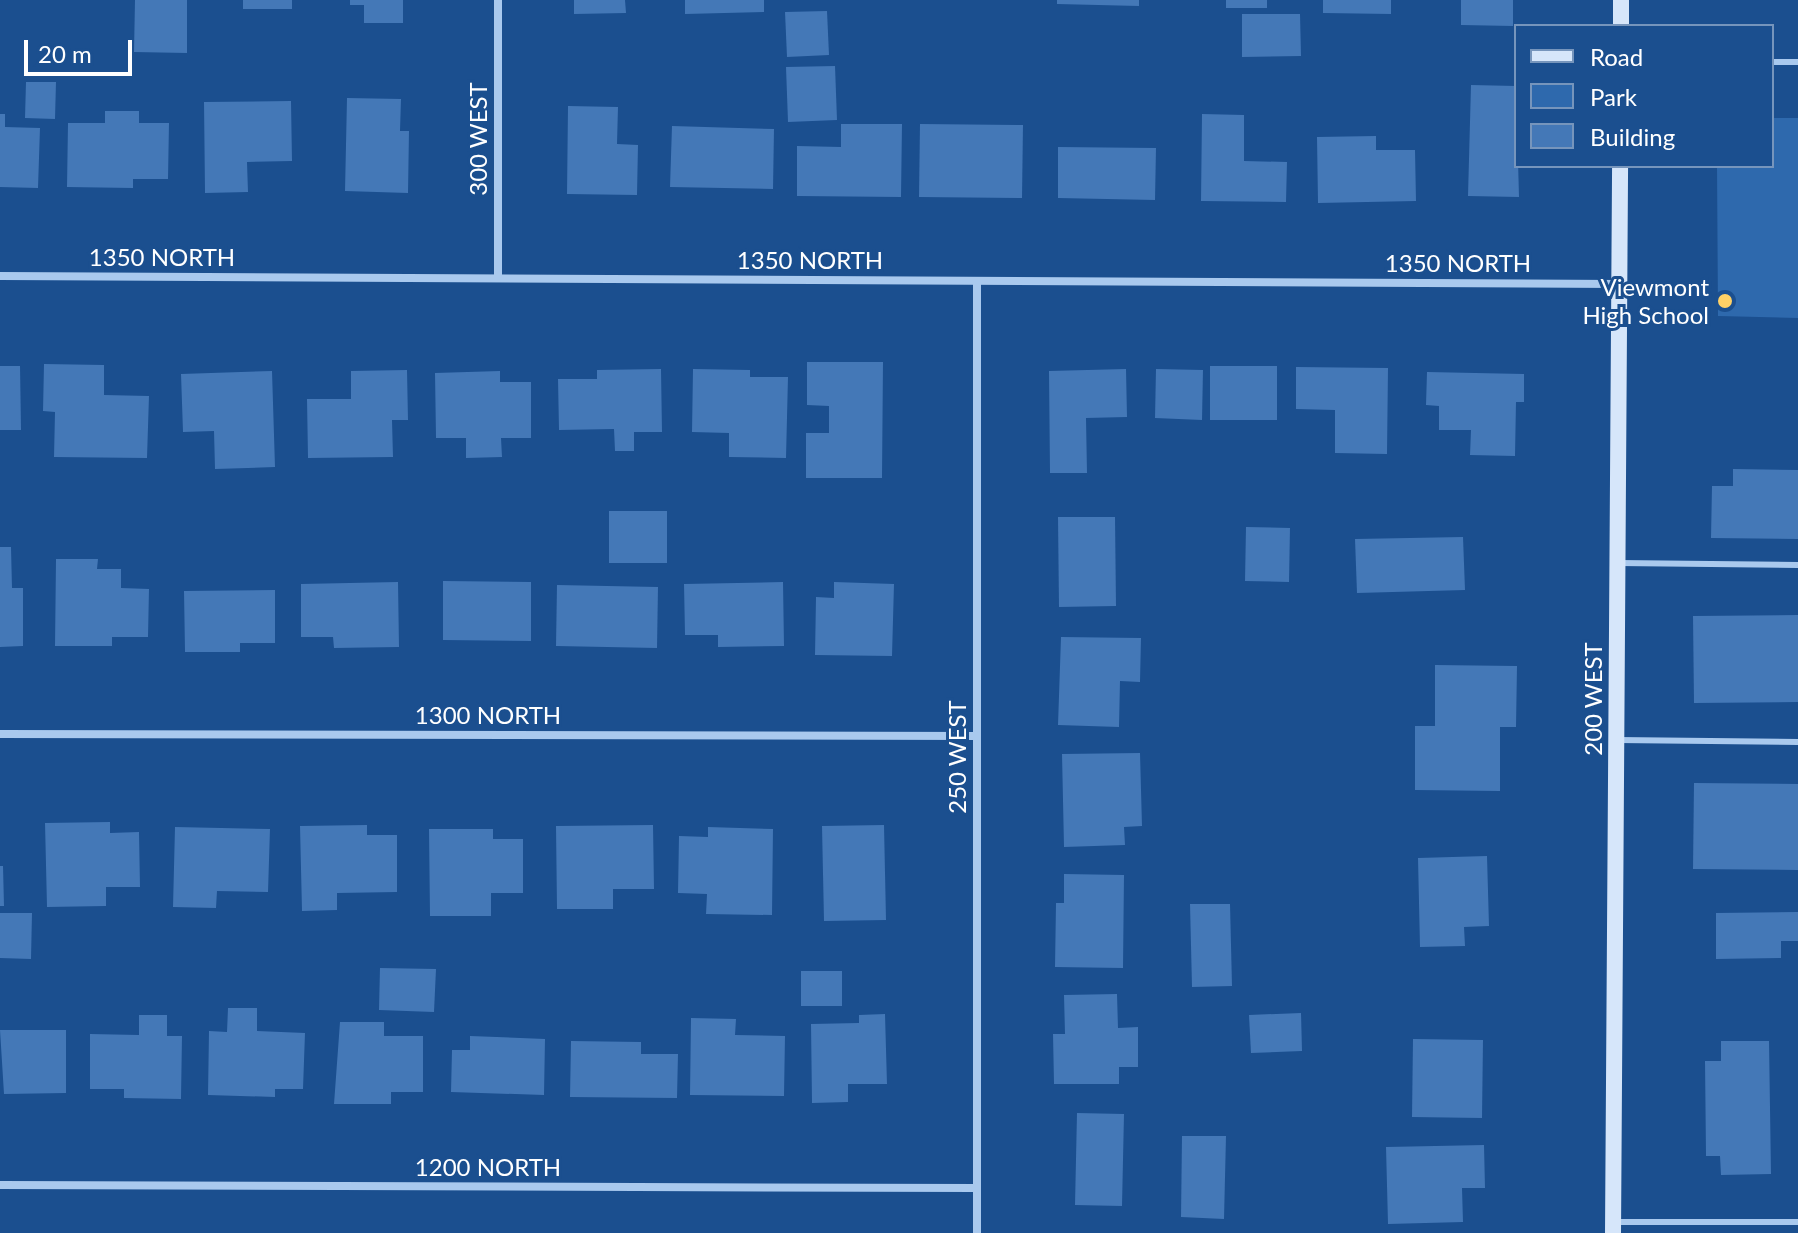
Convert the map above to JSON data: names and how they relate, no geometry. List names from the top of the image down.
{
  "streets": {
    "main road": ["200 WEST"],
    "street": [
      "300 WEST",
      "1350 NORTH",
      "1300 NORTH",
      "250 WEST",
      "1200 NORTH"
    ]
  },
  "crossings": [
    ["300 WEST", "1350 NORTH"],
    ["1350 NORTH", "200 WEST"],
    ["1350 NORTH", "250 WEST"],
    ["1300 NORTH", "250 WEST"],
    ["250 WEST", "1200 NORTH"]
  ],
  "places": ["Viewmont High School"],
  "legend": ["Road", "Park", "Building"],
  "scale_bar": "20 m"
}
